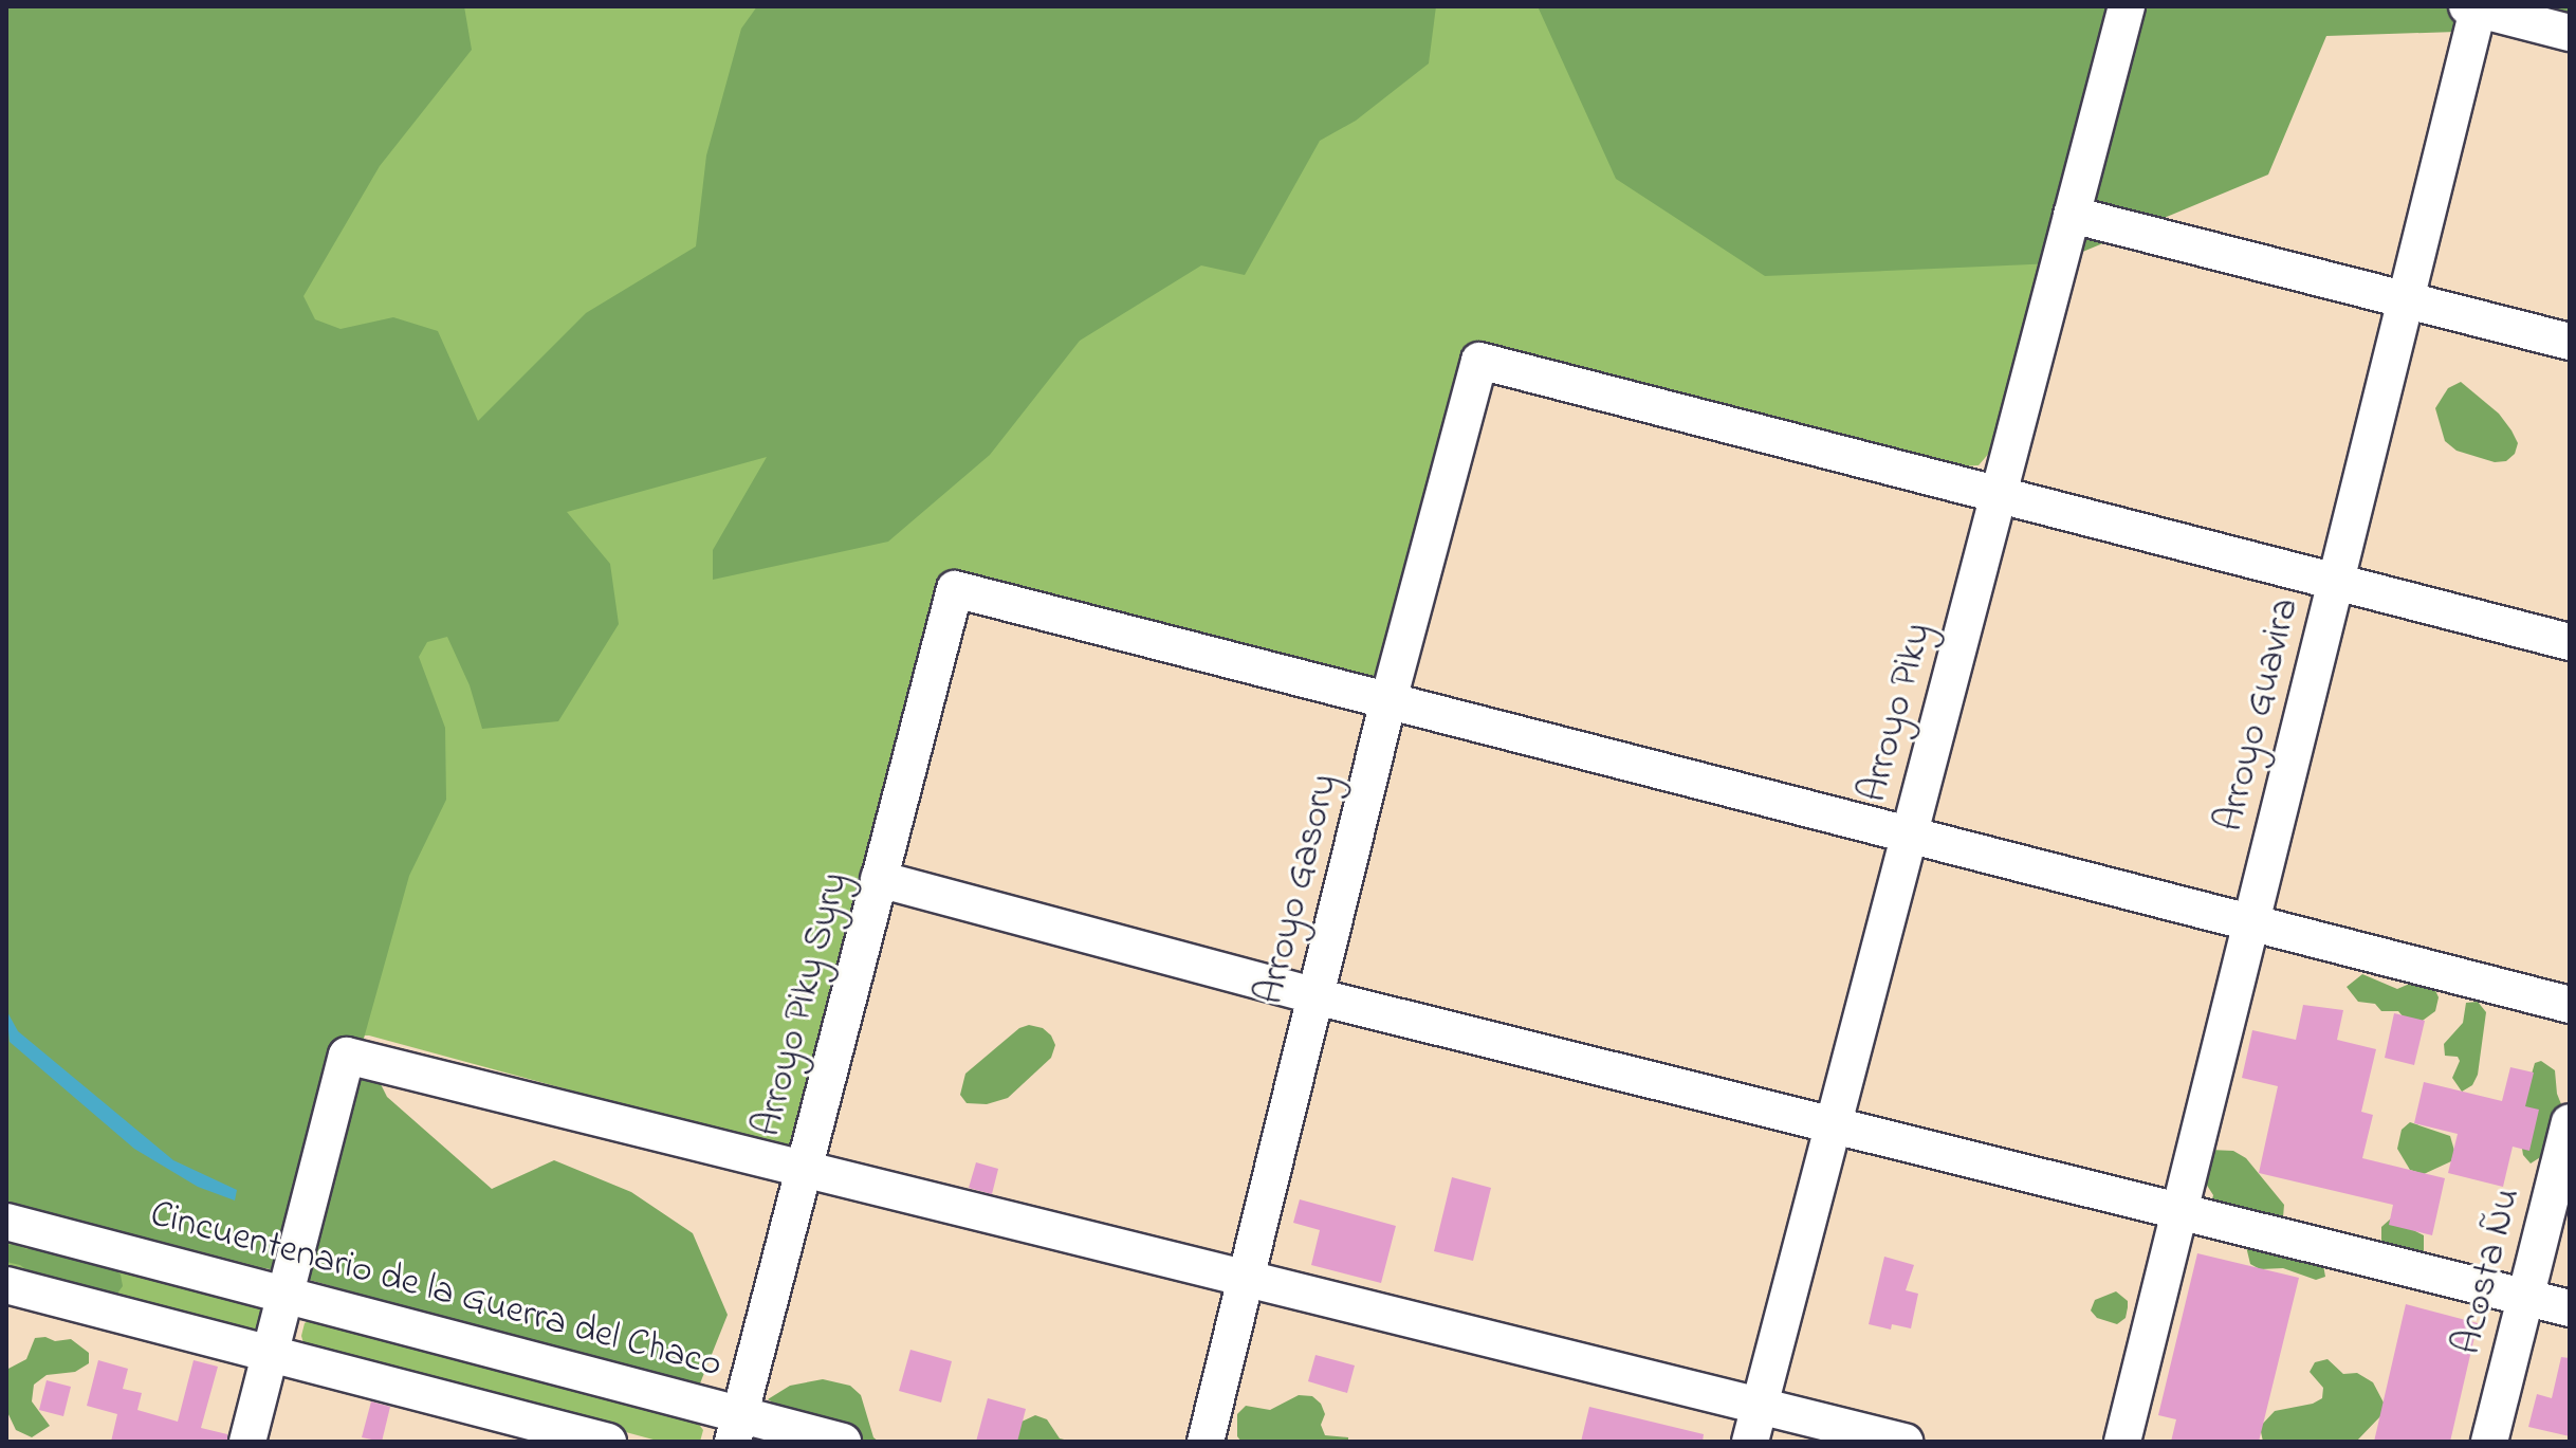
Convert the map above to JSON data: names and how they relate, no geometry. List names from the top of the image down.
{
  "streets": {
    "street": [
      "Arroyo Piky",
      "Arroyo Guavira",
      "Arroyo Gasory",
      "Arroyo Piky Syry",
      "Acosta Ñu",
      "Cincuentenario de la Guerra del Chaco"
    ]
  },
  "crossings": [
    ["Arroyo Piky", "Arroyo Gasory"],
    ["Arroyo Gasory", "Arroyo Piky Syry"],
    ["Arroyo Piky Syry", "Cincuentenario de la Guerra del Chaco"]
  ]
}
